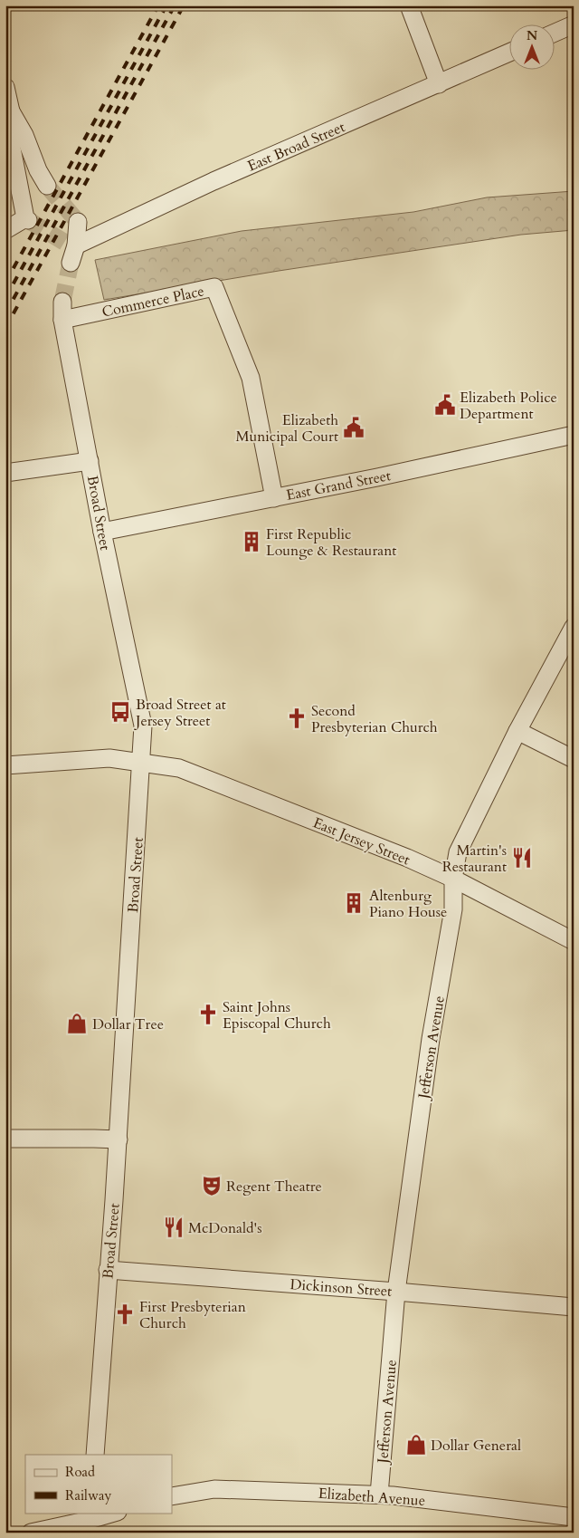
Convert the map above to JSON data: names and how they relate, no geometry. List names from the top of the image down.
{
  "streets": {
    "street": [
      "East Broad Street",
      "Commerce Place",
      "East Grand Street",
      "Broad Street",
      "East Jersey Street",
      "Jefferson Avenue",
      "Dickinson Street",
      "Elizabeth Avenue"
    ]
  },
  "crossings": [
    ["Commerce Place", "East Grand Street"],
    ["Commerce Place", "Broad Street"],
    ["East Grand Street", "Broad Street"],
    ["Broad Street", "East Jersey Street"],
    ["Broad Street", "Dickinson Street"],
    ["East Jersey Street", "Jefferson Avenue"],
    ["Jefferson Avenue", "Dickinson Street"],
    ["Jefferson Avenue", "Elizabeth Avenue"]
  ],
  "places": {
    "public building": ["Elizabeth Police Department", "Elizabeth Municipal Court"],
    "building": ["First Republic Lounge & Restaurant", "Altenburg Piano House"],
    "bus stop": ["Broad Street at Jersey Street"],
    "church": ["Second Presbyterian Church", "Saint Johns Episcopal Church", "First Presbyterian Church"],
    "restaurant": ["Martin's Restaurant", "McDonald's"],
    "shop": ["Dollar Tree", "Dollar General"],
    "theatre": ["Regent Theatre"]
  },
  "legend": ["Road", "Railway"],
  "north": "top"
}
